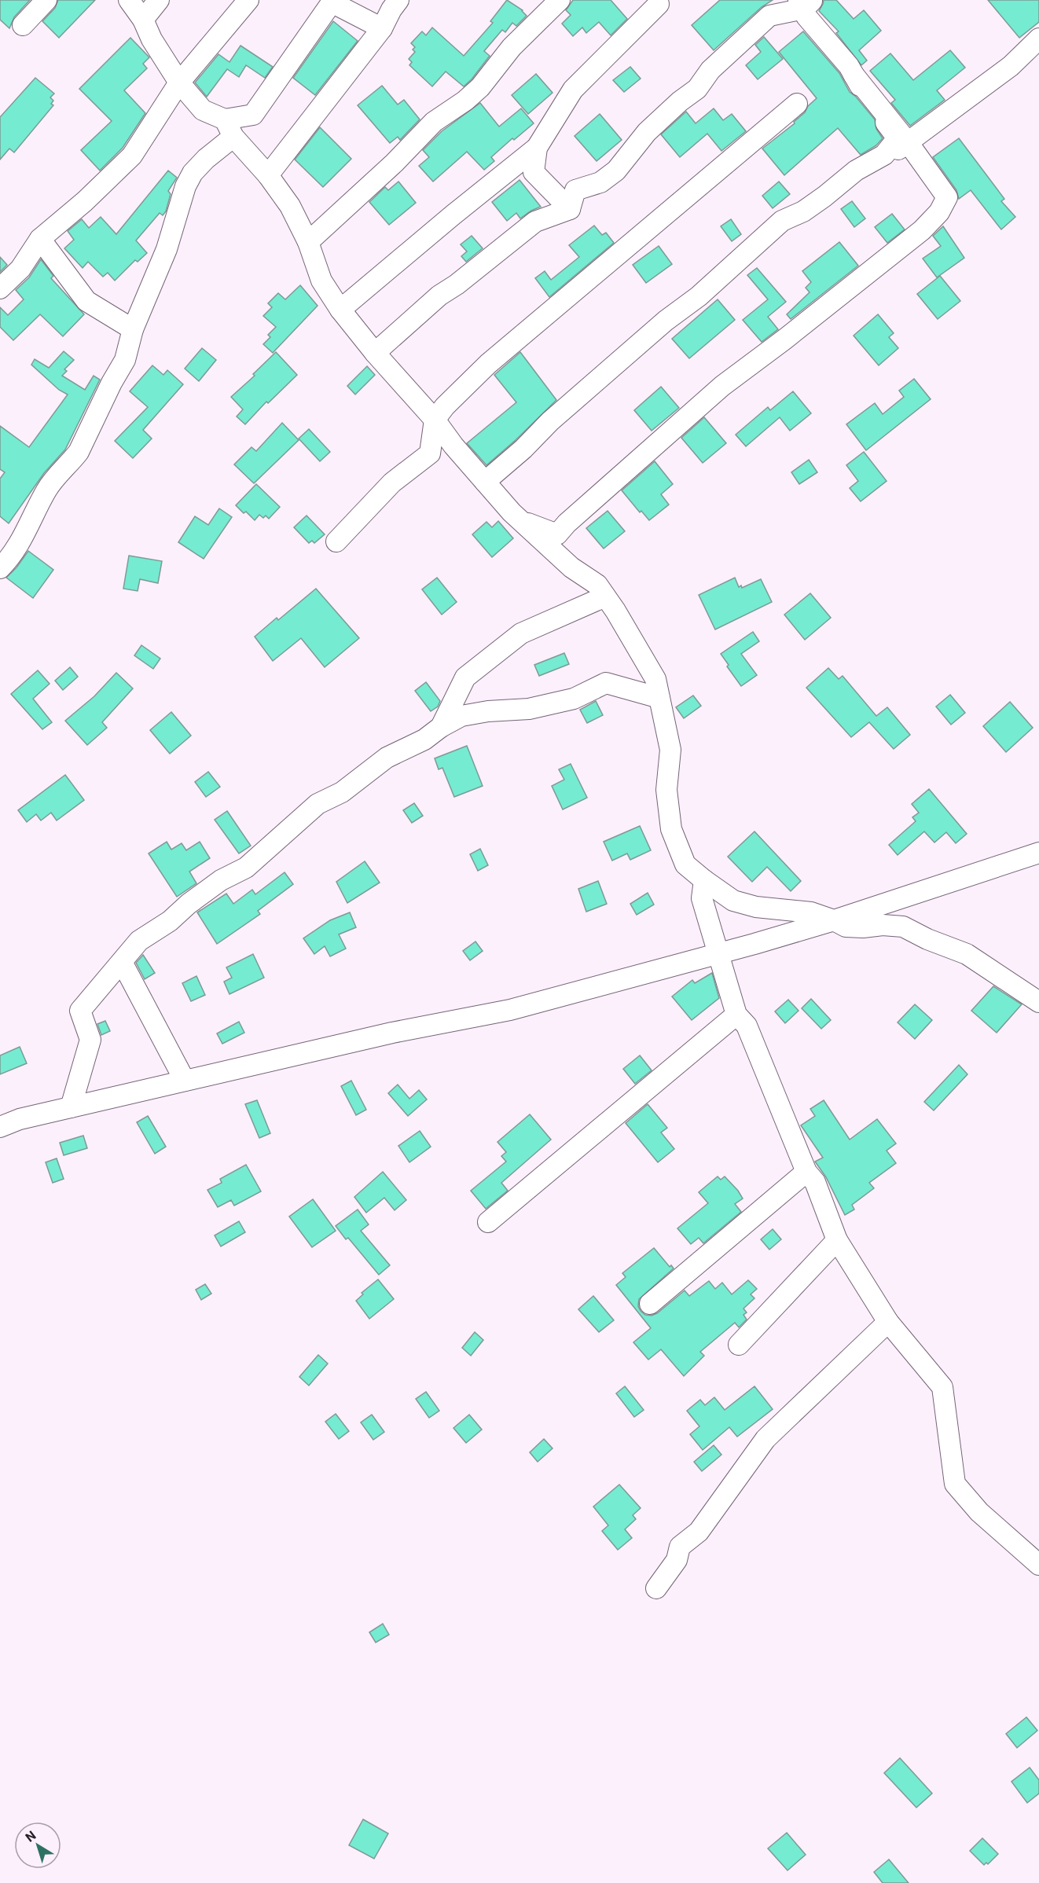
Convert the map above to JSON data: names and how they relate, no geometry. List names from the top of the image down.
{
  "north": "top left"
}
